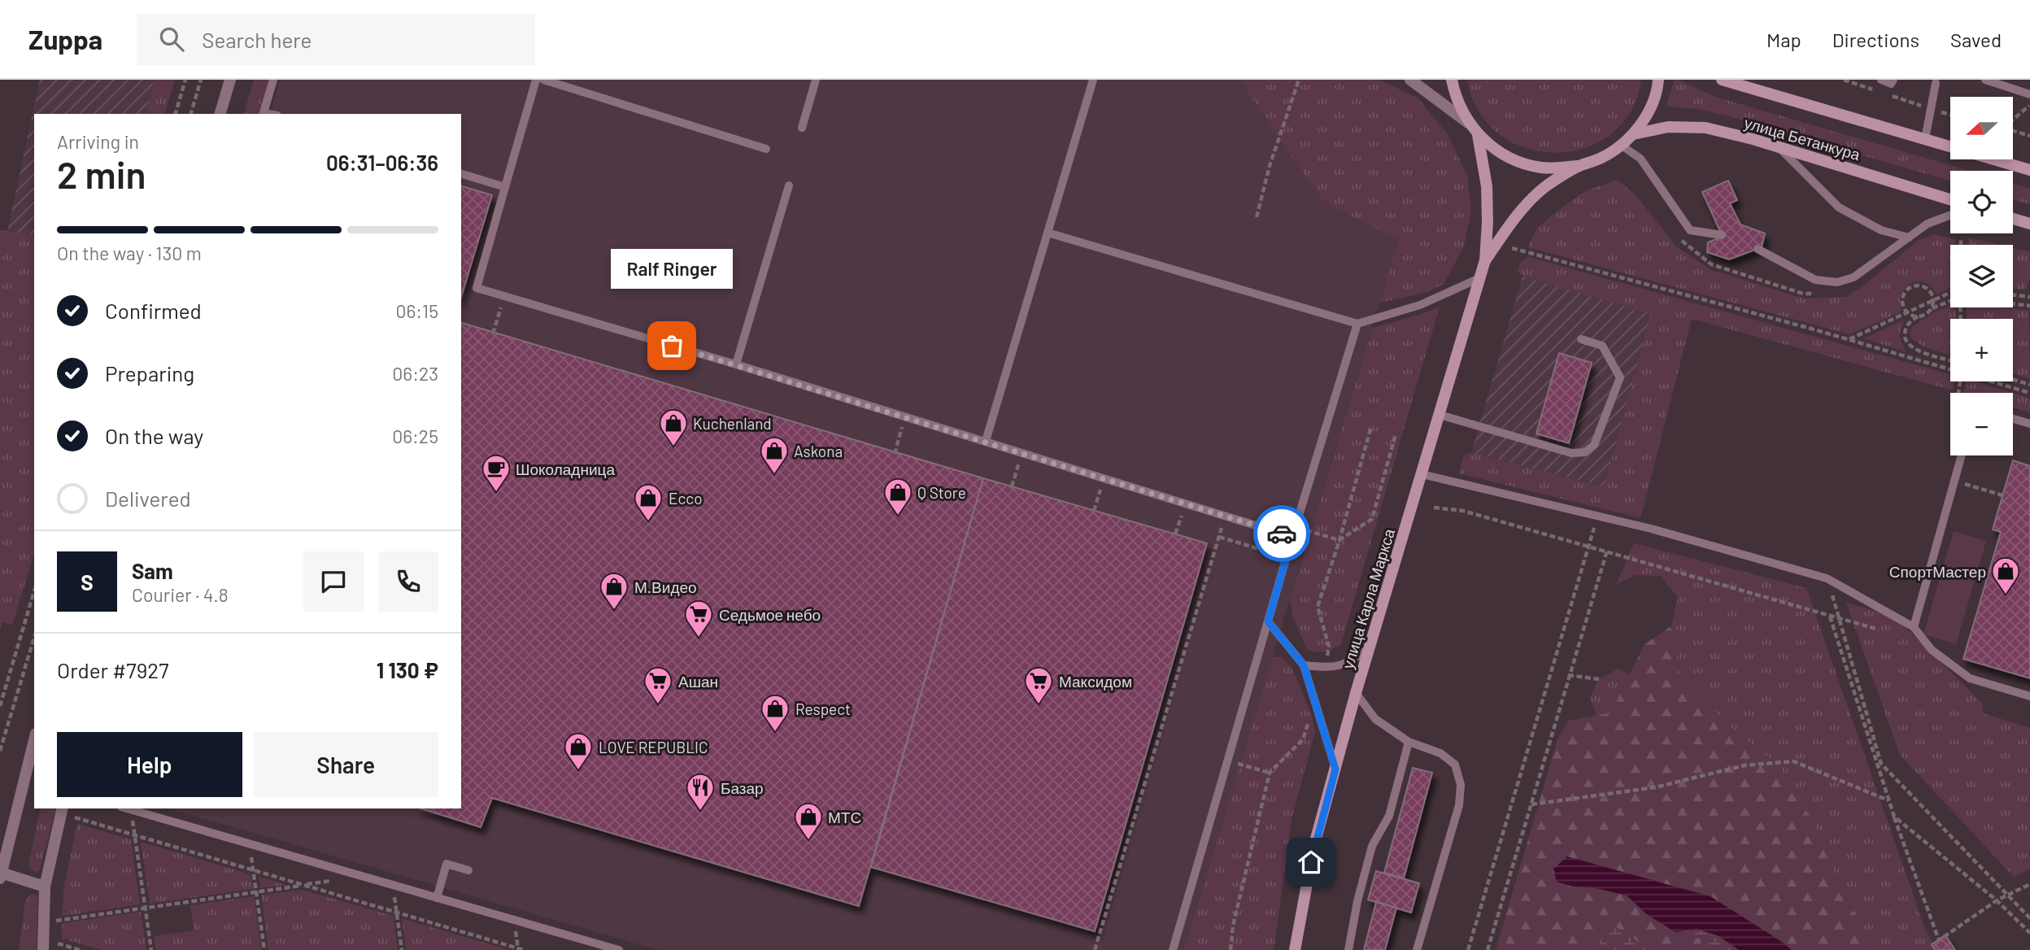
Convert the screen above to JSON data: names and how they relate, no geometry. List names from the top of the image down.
{
  "streets": {
    "main road": ["улица Бетанкура", "улица Карла Маркса"]
  },
  "places": {
    "other": ["Ralf Ringer"],
    "shop": [
      "Kuchenland",
      "Askona",
      "Q Store",
      "Ecco",
      "СпортМастер",
      "М.Видео",
      "Respect",
      "LOVE REPUBLIC",
      "МТС"
    ],
    "cafe": ["Шоколадница"],
    "supermarket": ["Седьмое небо", "Ашан", "Максидом"],
    "restaurant": ["Базар"]
  },
  "north": "left",
  "page": {
    "header": "Zuppa",
    "search": "Search here",
    "nav": ["Map", "Directions", "Saved"],
    "map_buttons": ["+", "−"],
    "heading": ["2 min", "Arriving in", "06:31–06:36"],
    "panel": [
      "Sam",
      "Courier · 4.8",
      "Order #7927",
      "1 130 ₽"
    ],
    "bar": "On the way · 130 m",
    "bubble": "Ralf Ringer",
    "list": [
      ["Confirmed", "06:15"],
      ["Preparing", "06:23"],
      ["On the way", "06:25"],
      "Delivered"
    ],
    "round": "S",
    "buttons": ["Help", "Share"]
  }
}
